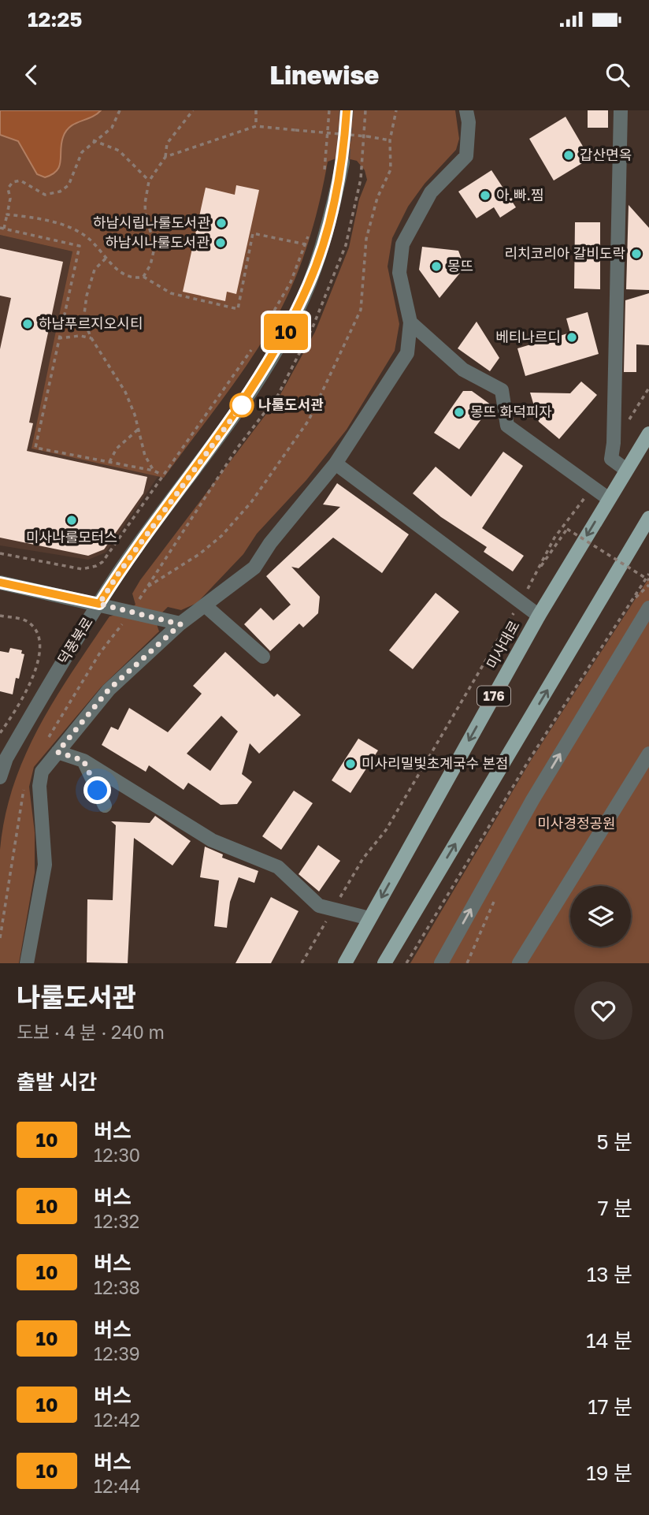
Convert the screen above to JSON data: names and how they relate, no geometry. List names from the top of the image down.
{
  "streets": {
    "main road": ["미사대로", "176"],
    "street": ["덕풍북로"]
  },
  "parks": ["미사경정공원"],
  "places": [
    "갑산면옥",
    "아.빠.찜",
    "하남시립나룰도서관",
    "하남시나룰도서관",
    "리치코리아 갈비도락",
    "몽뜨",
    "하남푸르지오시티",
    "베티나르디",
    "나룰도서관",
    "몽뜨 화덕피자",
    "미사나룰모터스",
    "미사리밀빛초계국수 본점"
  ],
  "lines": ["bus line 10"],
  "page": {
    "status": "12:25",
    "header": "Linewise",
    "on_map": "10",
    "heading": [
      ["나룰도서관", "도보 · 4 분 · 240 m"],
      "출발 시간"
    ],
    "list": [
      {
        "mark": "10",
        "name": "버스",
        "note": "12:30",
        "value": "5 분"
      },
      {
        "mark": "10",
        "name": "버스",
        "note": "12:32",
        "value": "7 분"
      },
      {
        "mark": "10",
        "name": "버스",
        "note": "12:38",
        "value": "13 분"
      },
      {
        "mark": "10",
        "name": "버스",
        "note": "12:39",
        "value": "14 분"
      },
      {
        "mark": "10",
        "name": "버스",
        "note": "12:42",
        "value": "17 분"
      },
      {
        "mark": "10",
        "name": "버스",
        "note": "12:44",
        "value": "19 분"
      }
    ]
  }
}
